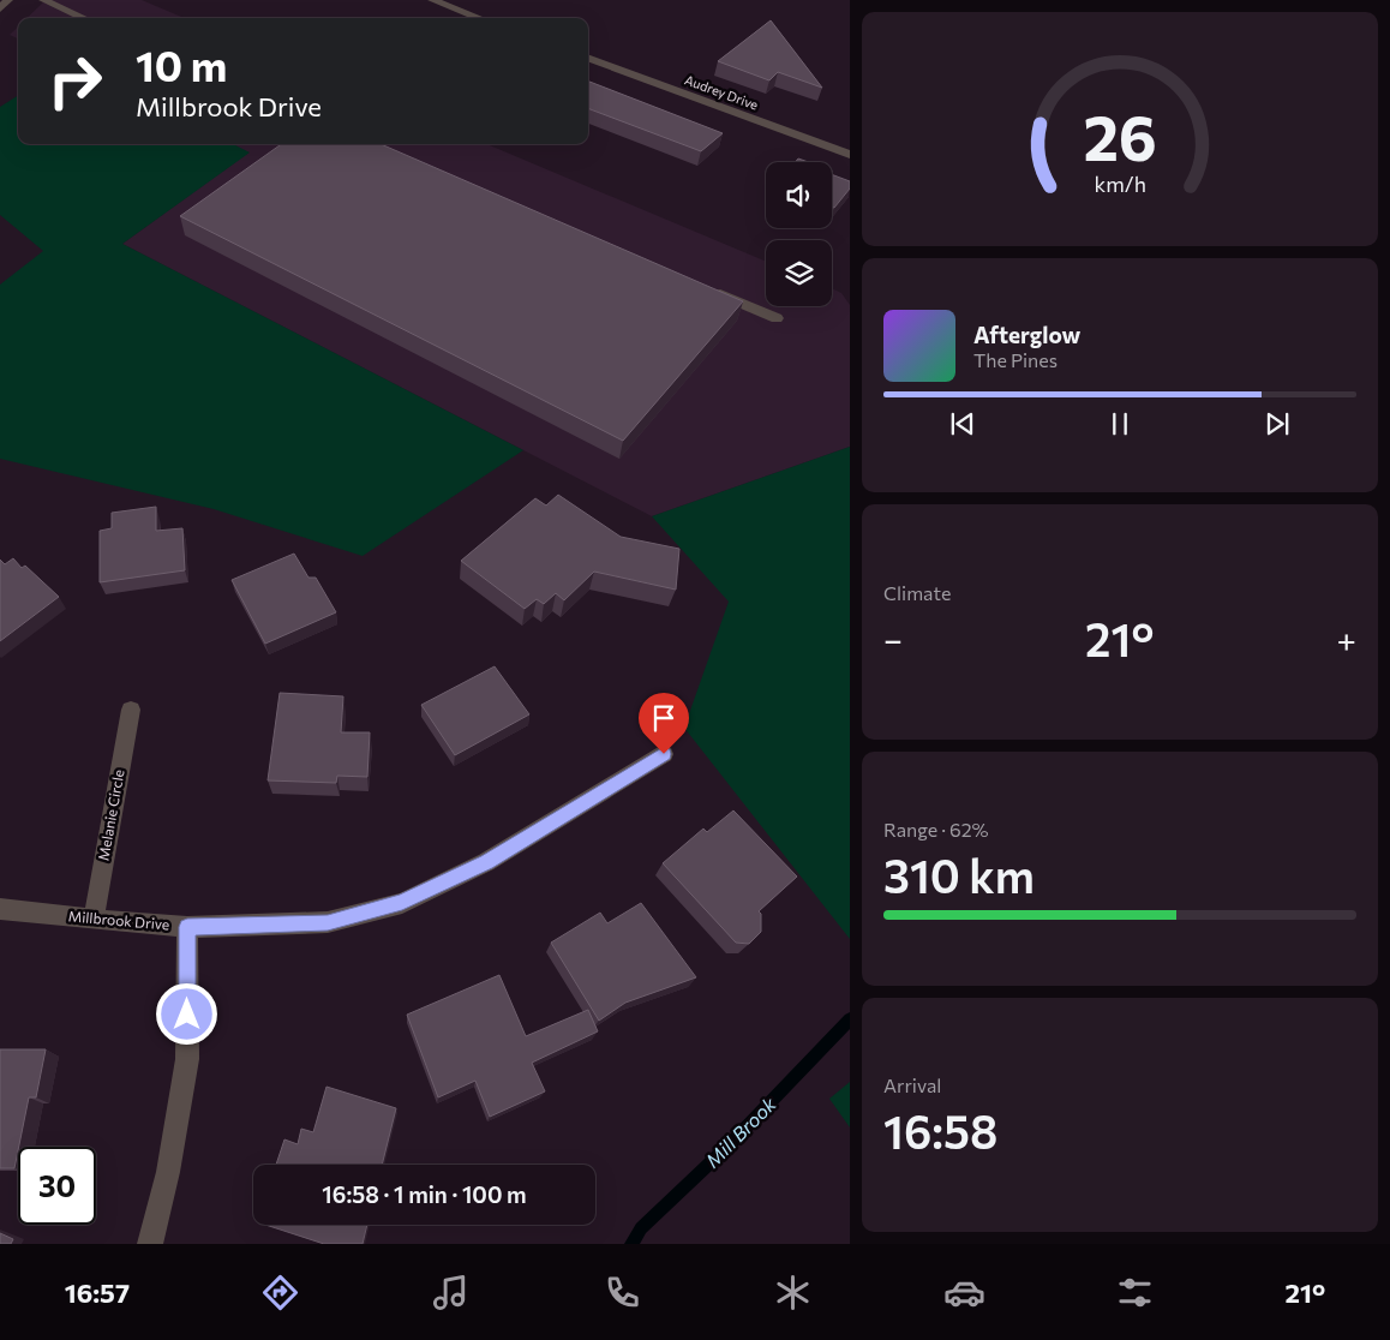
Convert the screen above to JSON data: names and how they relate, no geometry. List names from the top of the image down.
{
  "streets": {
    "street": ["Audrey Drive", "Melanie Circle", "Millbrook Drive"]
  },
  "crossings": [
    ["Melanie Circle", "Millbrook Drive"]
  ],
  "water": ["Mill Brook"],
  "page": {
    "turn": ["10 m", "Millbrook Drive"],
    "song": ["Afterglow", "The Pines"],
    "tile": [
      "Climate",
      ["Range · 62%", "310 km"],
      ["Arrival", "16:58"]
    ],
    "heat": ["−", "21°", "+"],
    "limit": "30",
    "trip": "16:58 · 1 min · 100 m",
    "tabs": ["16:57", "21°"],
    "gauge": ["26", "km/h"]
  }
}
